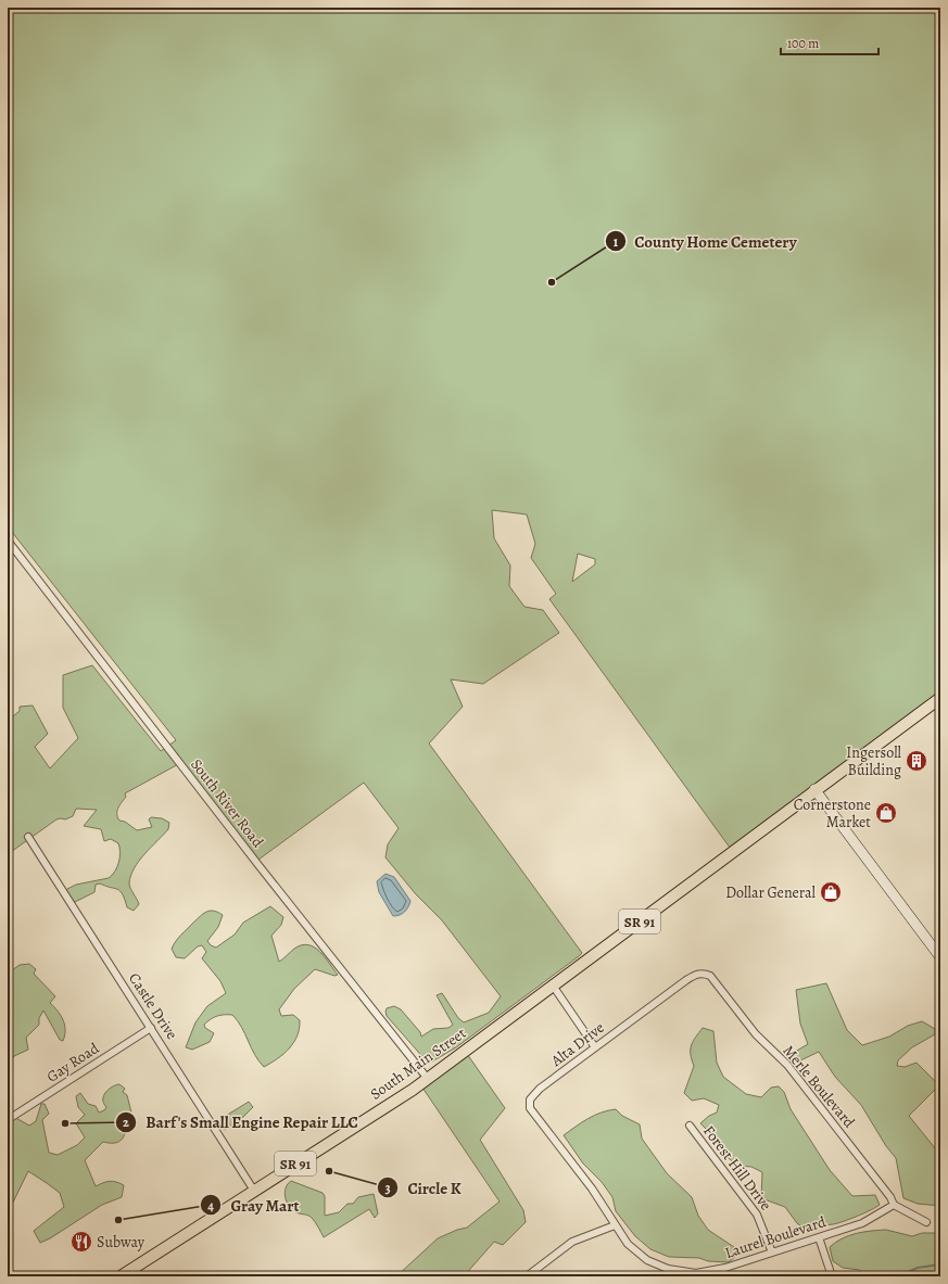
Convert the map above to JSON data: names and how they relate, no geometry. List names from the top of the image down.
{
  "streets": {
    "main road": ["SR 91", "South Main Street"],
    "street": [
      "South River Road",
      "Castle Drive",
      "Alta Drive",
      "Gay Road",
      "Merle Boulevard",
      "Forest Hill Drive",
      "Laurel Boulevard"
    ]
  },
  "crossings": [
    ["South River Road", "South Main Street"],
    ["SR 91", "South Main Street"],
    ["Castle Drive", "Gay Road"],
    ["Castle Drive", "South Main Street"],
    ["Alta Drive", "Merle Boulevard"],
    ["Alta Drive", "Laurel Boulevard"],
    ["Merle Boulevard", "Laurel Boulevard"],
    ["Forest Hill Drive", "Laurel Boulevard"]
  ],
  "places": {
    "other": [
      "County Home Cemetery",
      "Barf's Small Engine Repair LLC",
      "Circle K",
      "Gray Mart"
    ],
    "building": ["Ingersoll Building"],
    "shop": ["Cornerstone Market", "Dollar General"],
    "restaurant": ["Subway"]
  },
  "scale_bar": "100 m"
}
